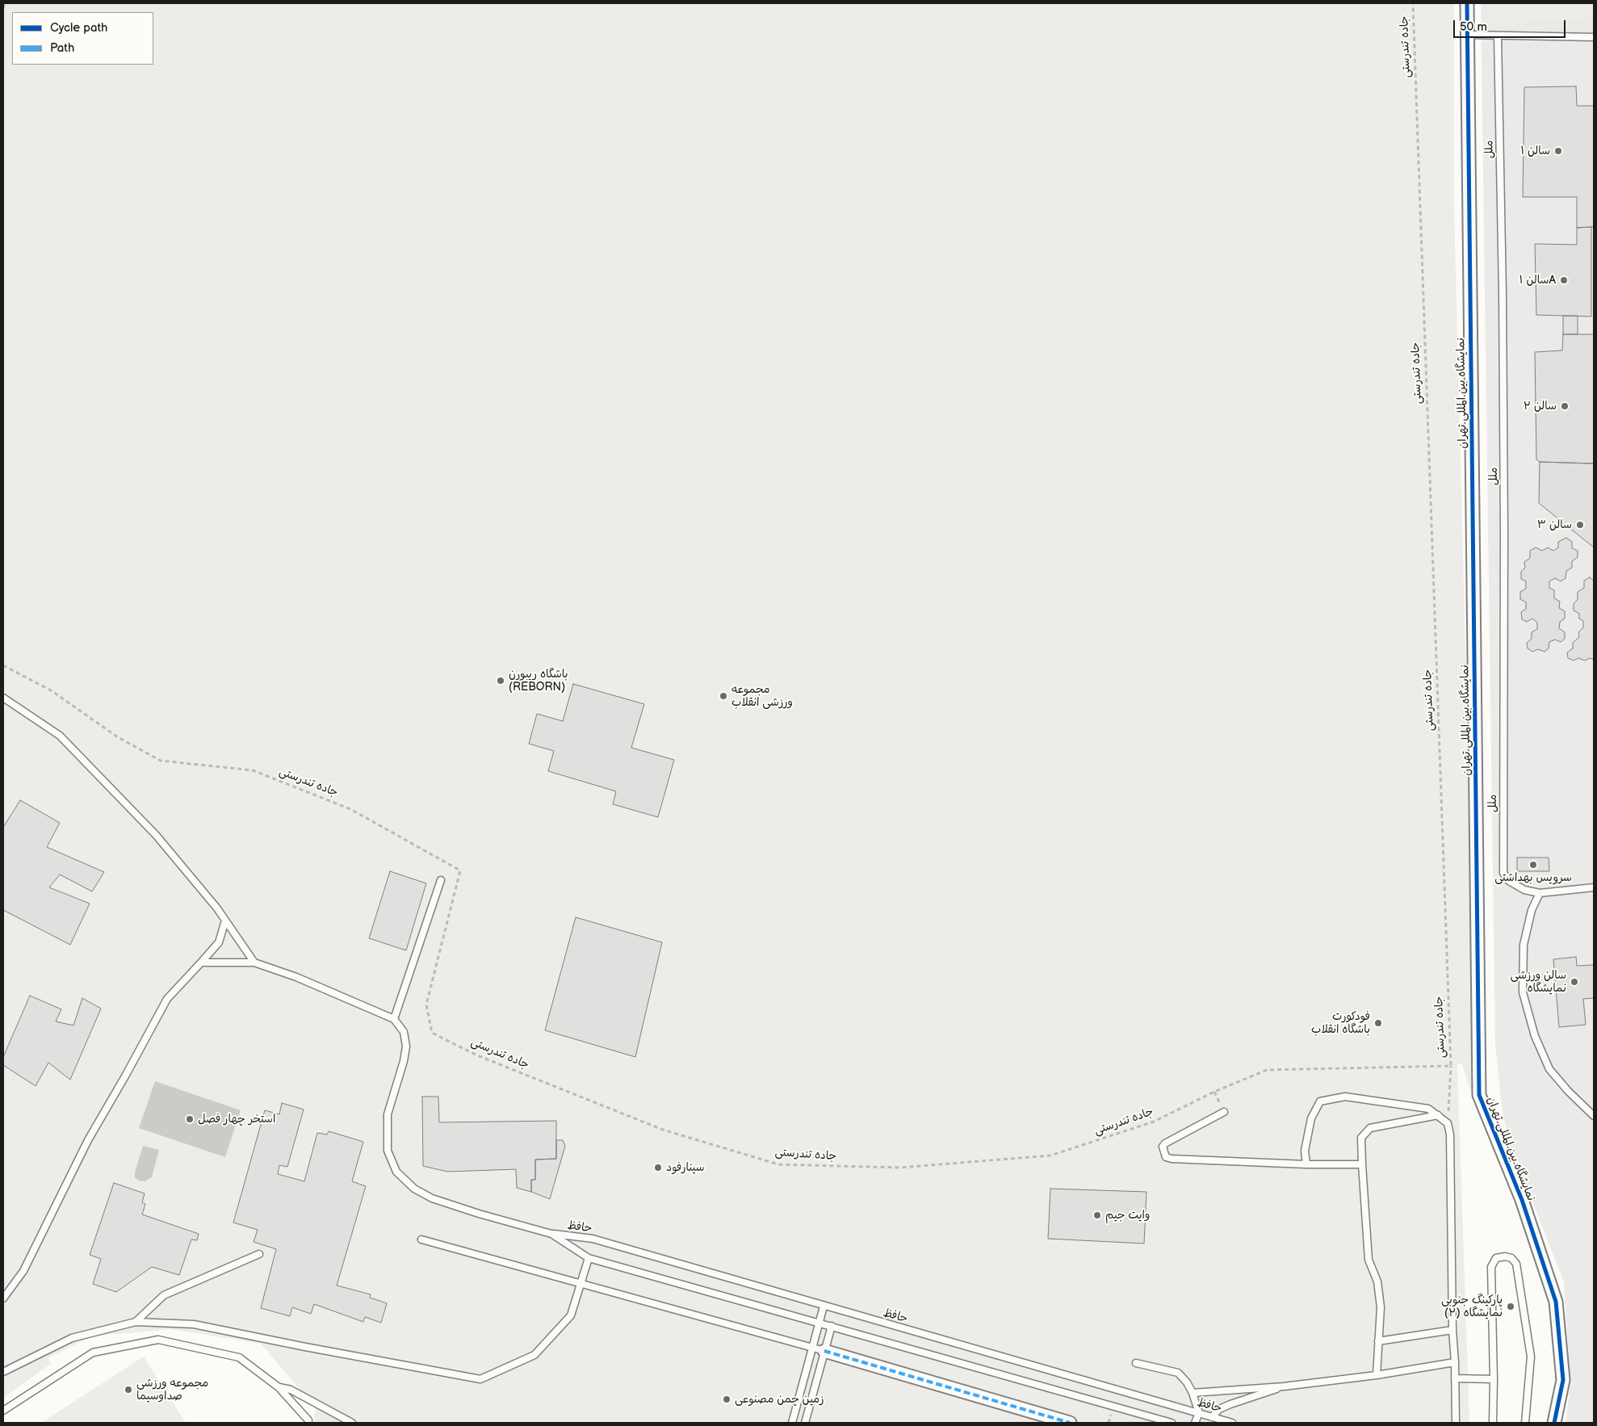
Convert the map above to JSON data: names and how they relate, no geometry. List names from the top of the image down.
{
  "streets": {
    "street": ["نمایشگاه بین المللی تهران"],
    "lane": ["ملل", "حافظ"],
    "path": ["جاده تندرستی"]
  },
  "places": [
    "سالن ۱",
    "سالن ۱A",
    "سالن ۲",
    "سالن ۳",
    "باشگاه ریبورن (REBORN)",
    "مجموعه ورزشی انقلاب",
    "سرویس بهداشتی",
    "سالن ورزشی نمایشگاه",
    "فودکورت باشگاه انقلاب",
    "استخر چهار فصل",
    "سینارفود",
    "وایت جیم",
    "پارکینگ جنوبی نمایشگاه (۲)",
    "مجموعه ورزشی صداوسیما",
    "زمین چمن مصنوعی"
  ],
  "legend": ["Cycle path", "Path"],
  "scale_bar": "50 m"
}
